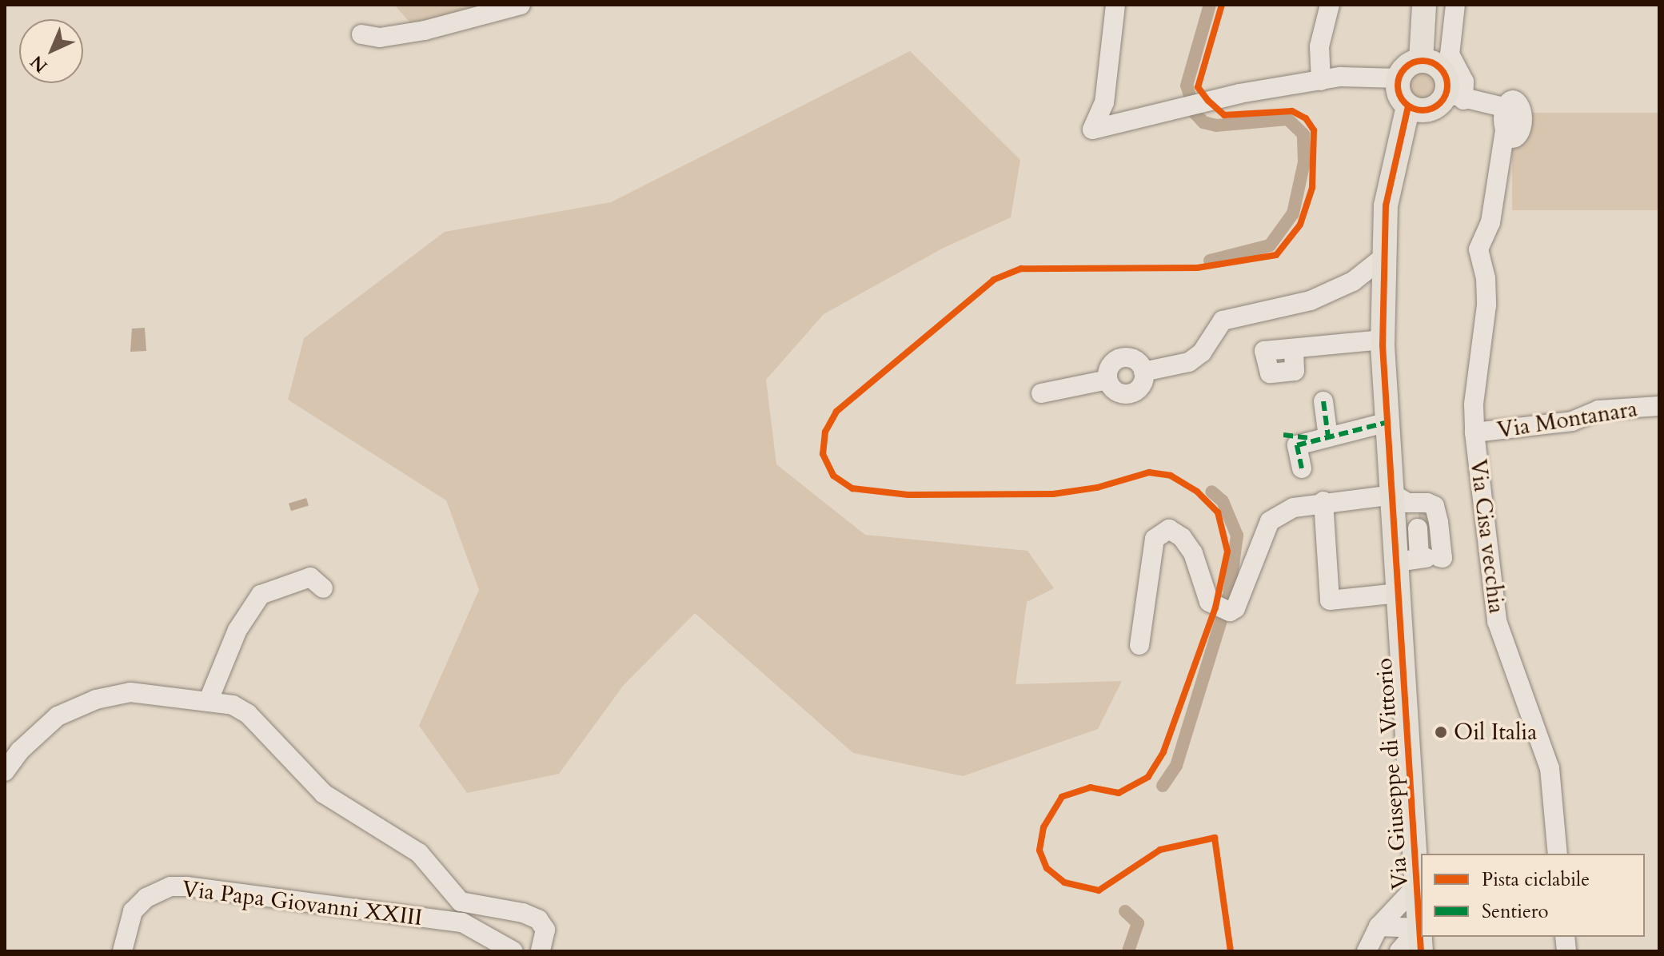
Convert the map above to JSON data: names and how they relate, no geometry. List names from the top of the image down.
{
  "streets": {
    "main road": ["Via Giuseppe di Vittorio"],
    "street": ["Via Montanara", "Via Cisa vecchia", "Via Papa Giovanni XXIII"]
  },
  "crossings": [
    ["Via Montanara", "Via Cisa vecchia"],
    ["Via Cisa vecchia", "Via Giuseppe di Vittorio"]
  ],
  "places": ["Oil Italia"],
  "legend": ["Pista ciclabile", "Sentiero"],
  "north": "bottom left"
}
